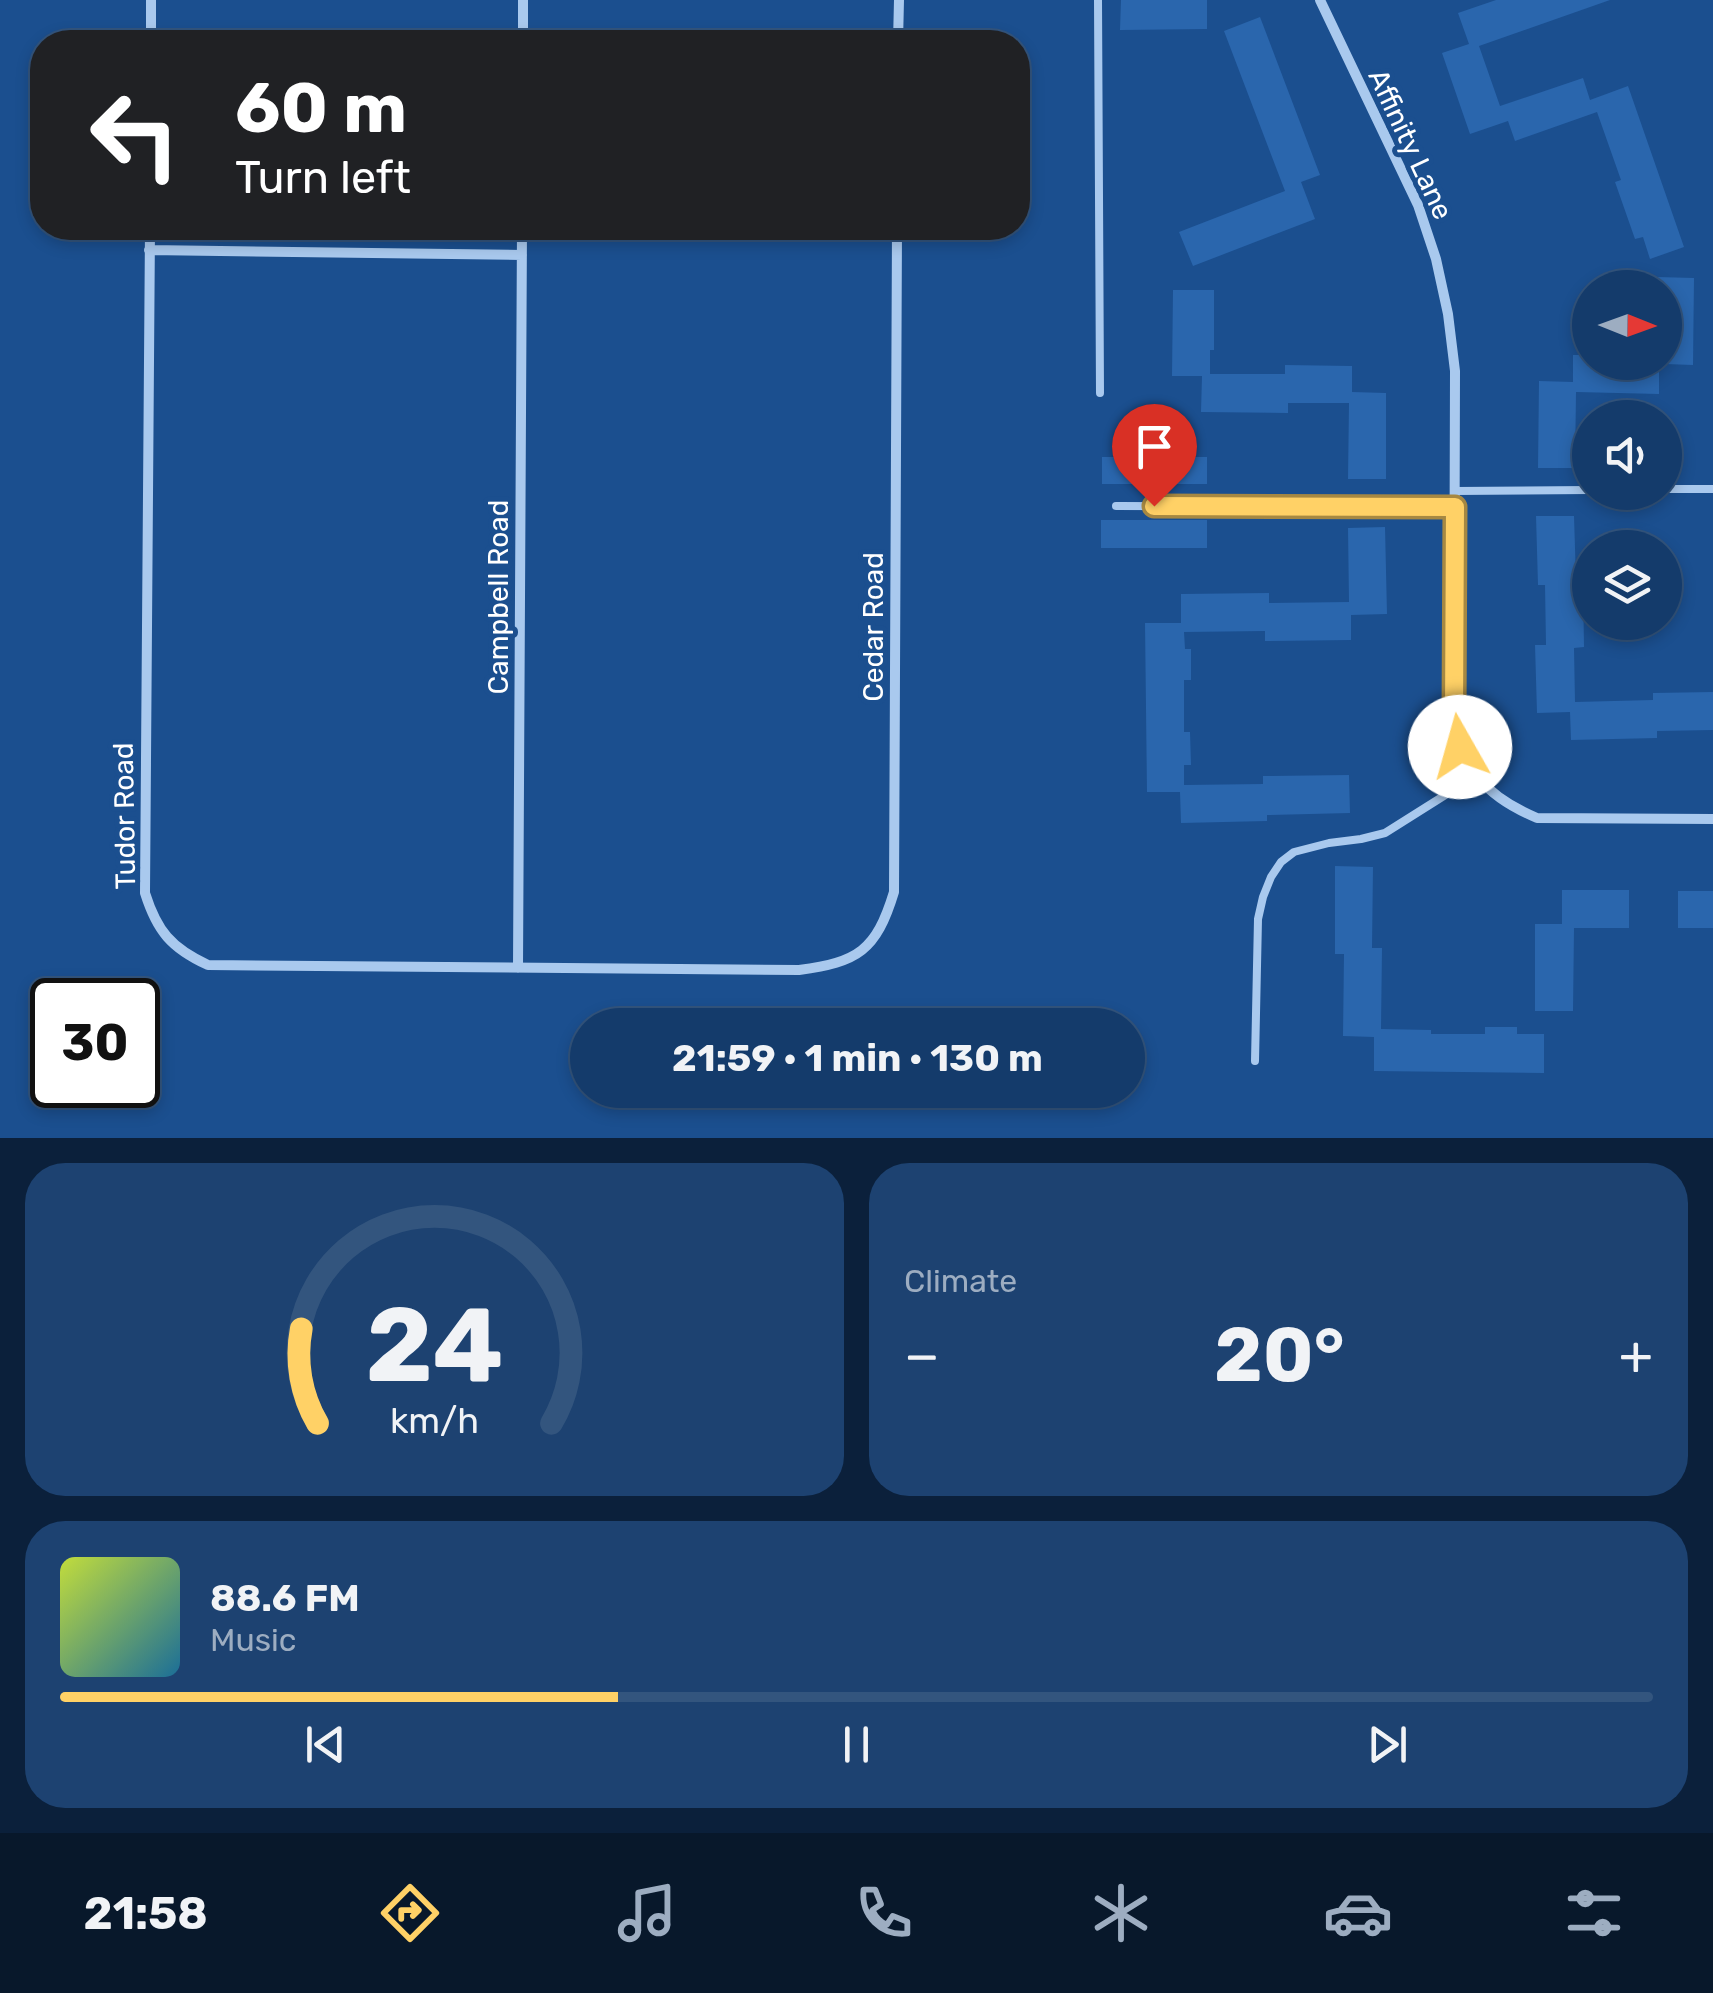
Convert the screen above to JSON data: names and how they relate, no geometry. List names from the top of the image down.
{
  "streets": {
    "street": [
      "Affinity Lane",
      "Campbell Road",
      "Cedar Road",
      "Tudor Road"
    ]
  },
  "crossings": [
    ["Campbell Road", "Tudor Road"],
    ["Cedar Road", "Tudor Road"]
  ],
  "north": "right",
  "page": {
    "turn": ["60 m", "Turn left"],
    "limit": "30",
    "trip": "21:59 · 1 min · 130 m",
    "tile": "Climate",
    "heat": ["−", "20°", "+"],
    "song": ["88.6 FM", "Music"],
    "tabs": "21:58",
    "gauge": ["24", "km/h"]
  }
}
